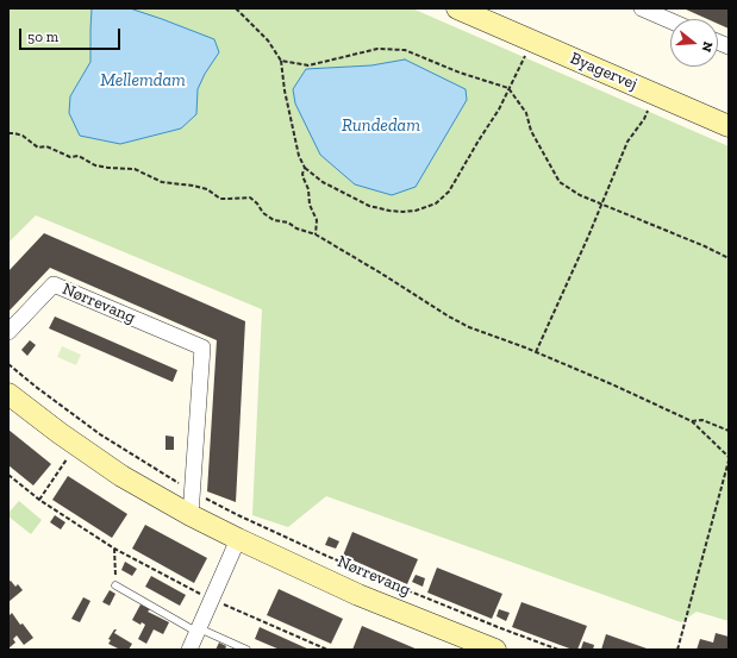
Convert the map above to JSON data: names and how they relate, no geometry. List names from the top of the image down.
{
  "streets": {
    "street": ["Byagervej", "Nørrevang"]
  },
  "water": ["Mellemdam", "Rundedam"],
  "scale_bar": "50 m",
  "north": "right"
}
